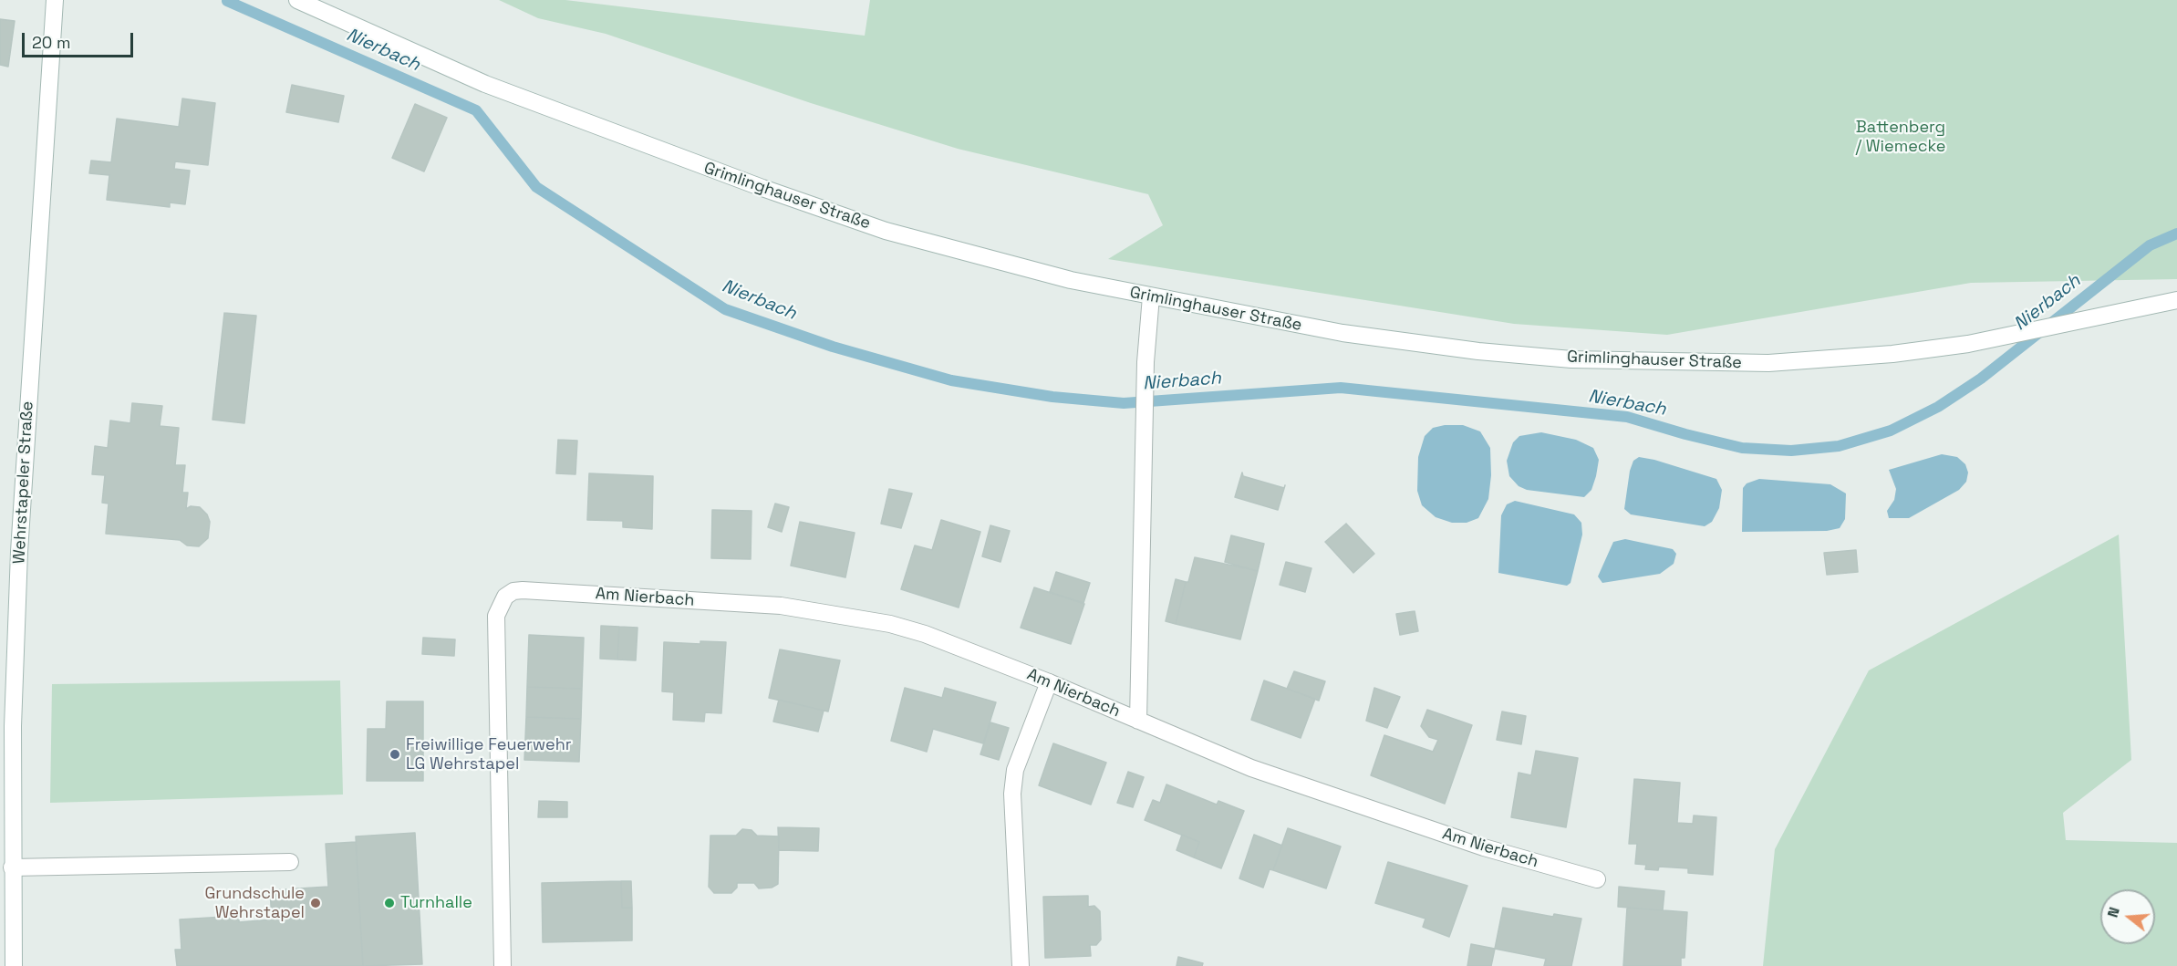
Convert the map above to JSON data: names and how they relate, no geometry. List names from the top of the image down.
{
  "streets": {
    "main road": ["Grimlinghauser Straße", "Wehrstapeler Straße", "Am Nierbach"]
  },
  "crossings": [
    ["Grimlinghauser Straße", "Am Nierbach"]
  ],
  "water": ["Nierbach"],
  "parks": ["Battenberg / Wiemecke"],
  "places": ["Freiwillige Feuerwehr LG Wehrstapel", "Grundschule Wehrstapel", "Turnhalle"],
  "scale_bar": "20 m",
  "north": "left"
}
